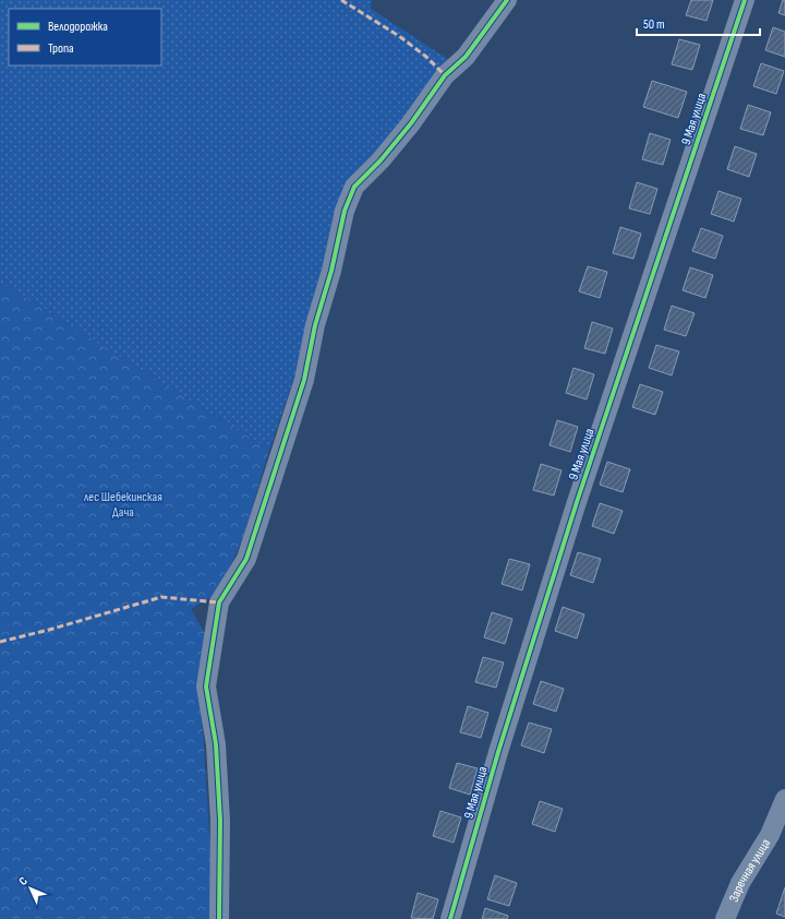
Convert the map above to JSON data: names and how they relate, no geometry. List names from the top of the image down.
{
  "streets": {
    "street": ["9 Мая улица", "Заречная улица"]
  },
  "parks": ["лес Шебекинская Дача"],
  "legend": ["Велодорожка", "Тропа"],
  "scale_bar": "50 m",
  "north": "top left"
}
